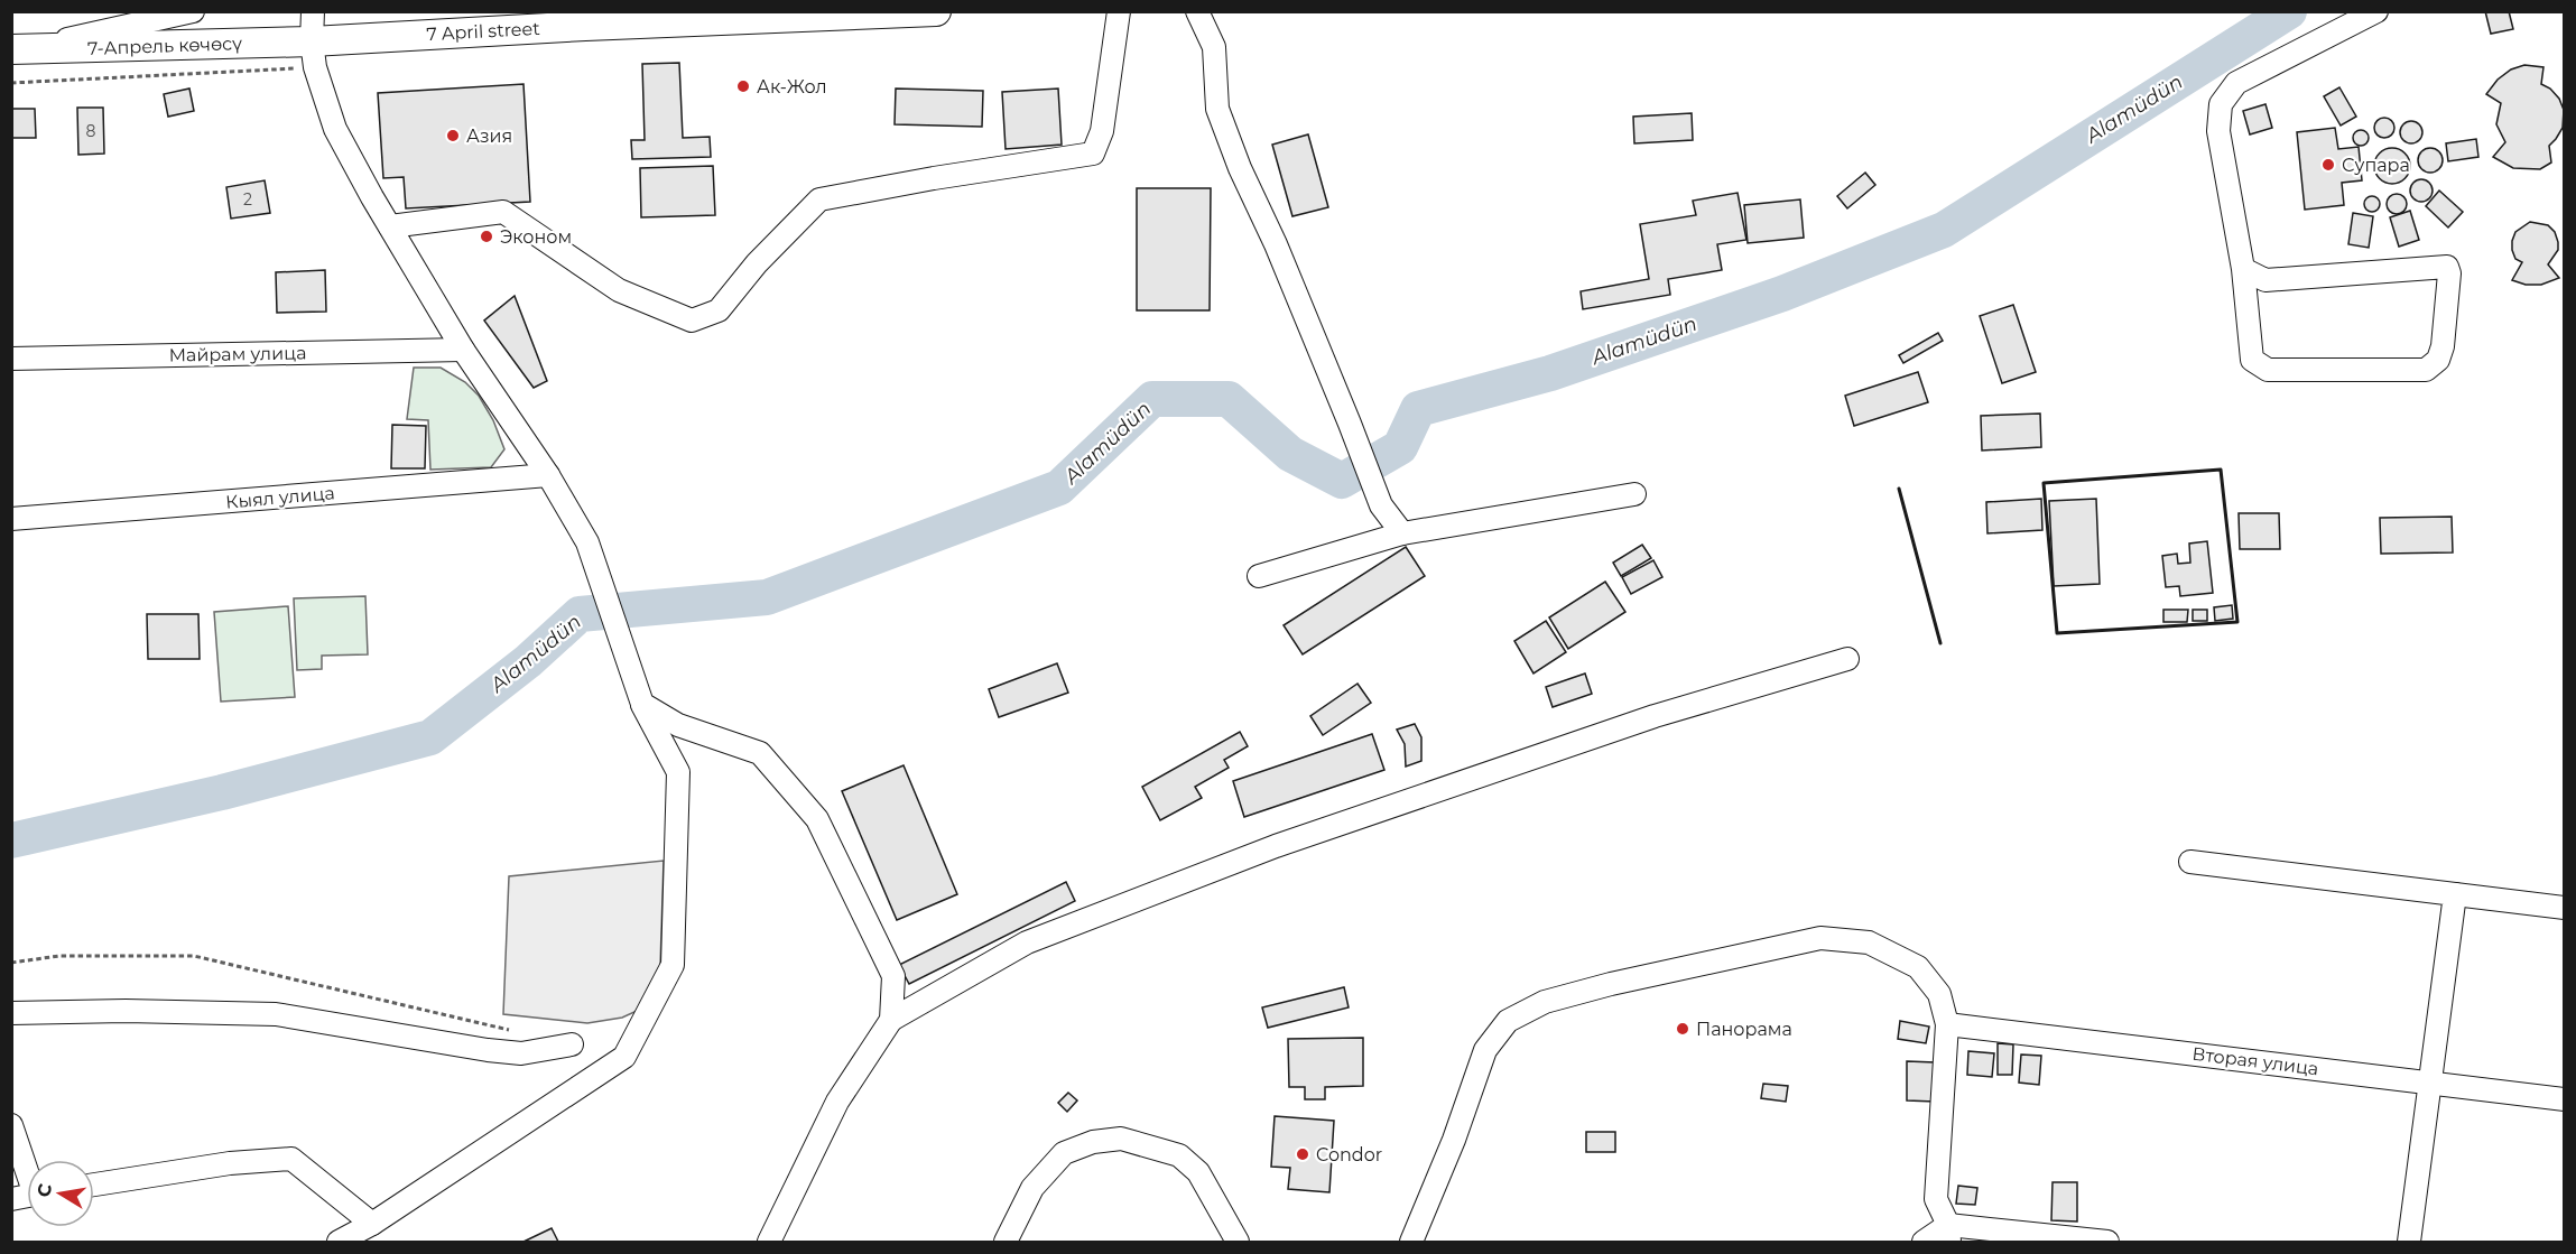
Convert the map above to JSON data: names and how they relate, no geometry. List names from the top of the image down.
{
  "streets": {
    "main road": ["7 April street", "7-Апрель көчөсү"],
    "street": ["Майрам улица", "Кыял улица", "Вторая улица"]
  },
  "crossings": [
    ["7 April street", "7-Апрель көчөсү"]
  ],
  "water": ["Alamüdün"],
  "places": [
    "Ак-Жол",
    "Азия",
    "Супара",
    "Эконом",
    "Панорама",
    "Condor"
  ],
  "house_numbers": ["8", "2"],
  "north": "left"
}
